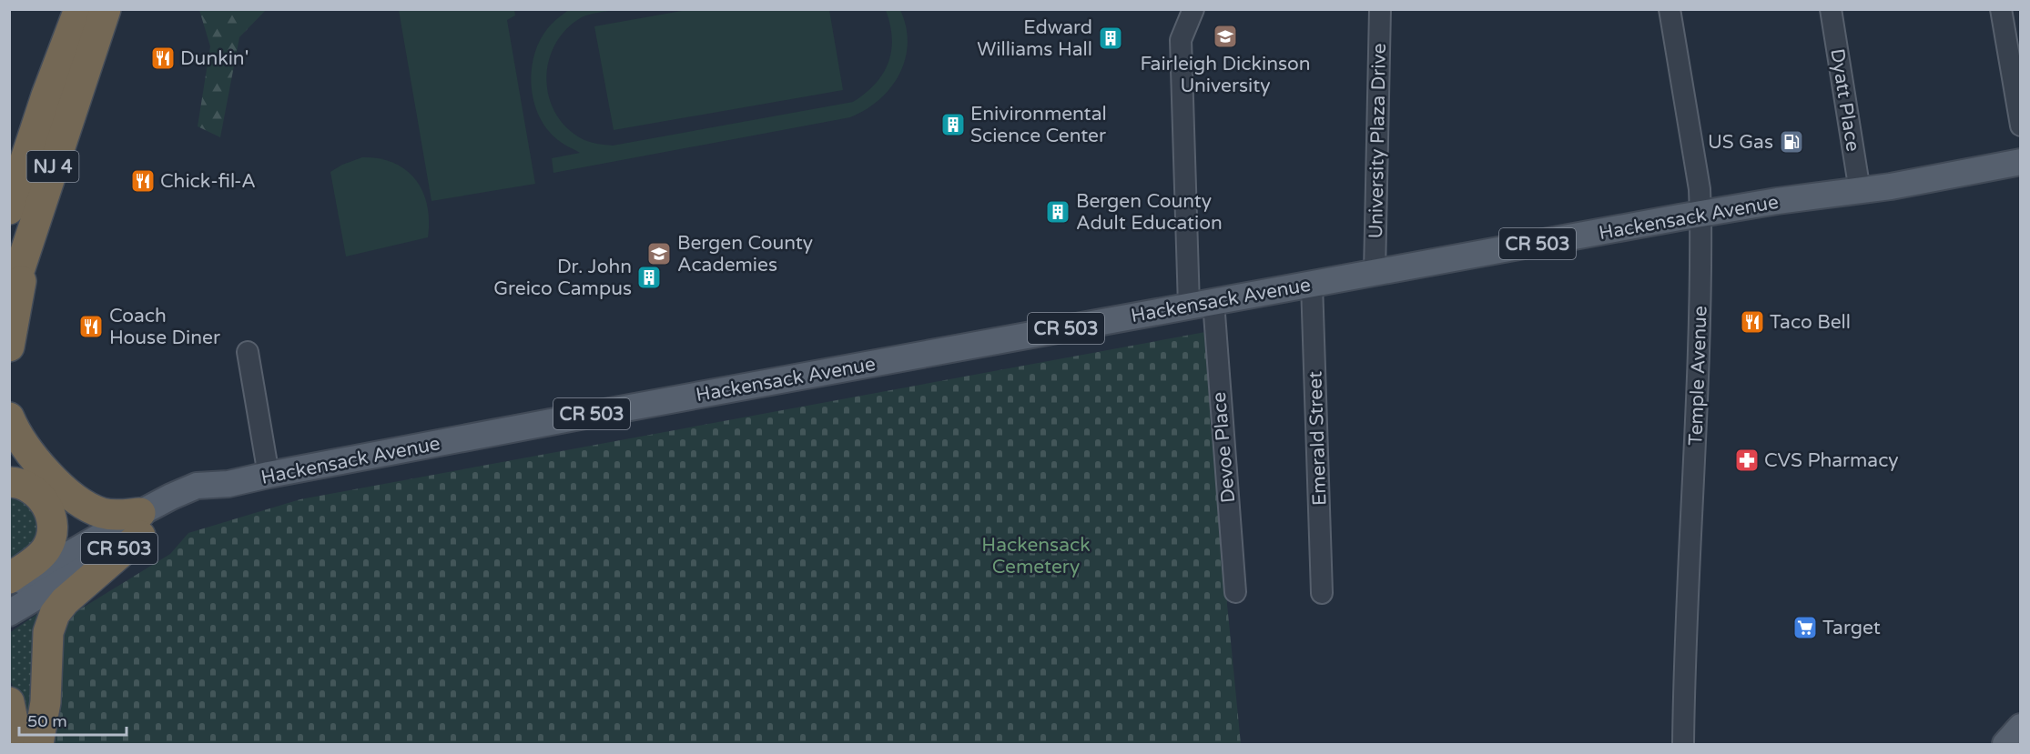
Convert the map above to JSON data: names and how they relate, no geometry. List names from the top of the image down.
{
  "streets": {
    "highway": ["NJ 4"],
    "main road": ["Hackensack Avenue", "CR 503"],
    "street": [
      "Dyatt Place",
      "University Plaza Drive",
      "Temple Avenue",
      "Emerald Street",
      "Devoe Place"
    ]
  },
  "crossings": [
    ["Dyatt Place", "Hackensack Avenue"],
    ["University Plaza Drive", "Hackensack Avenue"],
    ["Hackensack Avenue", "Temple Avenue"],
    ["Hackensack Avenue", "Emerald Street"],
    ["Hackensack Avenue", "Devoe Place"]
  ],
  "parks": ["Hackensack Cemetery"],
  "places": {
    "school or university": ["Fairleigh Dickinson University", "Bergen County Academies"],
    "building": [
      "Edward Williams Hall",
      "Enivironmental Science Center",
      "Bergen County Adult Education",
      "Dr. John Greico Campus"
    ],
    "restaurant": [
      "Dunkin'",
      "Chick-fil-A",
      "Taco Bell",
      "Coach House Diner"
    ],
    "fuel station": ["US Gas"],
    "pharmacy": ["CVS Pharmacy"],
    "supermarket": ["Target"]
  },
  "scale_bar": "50 m"
}
